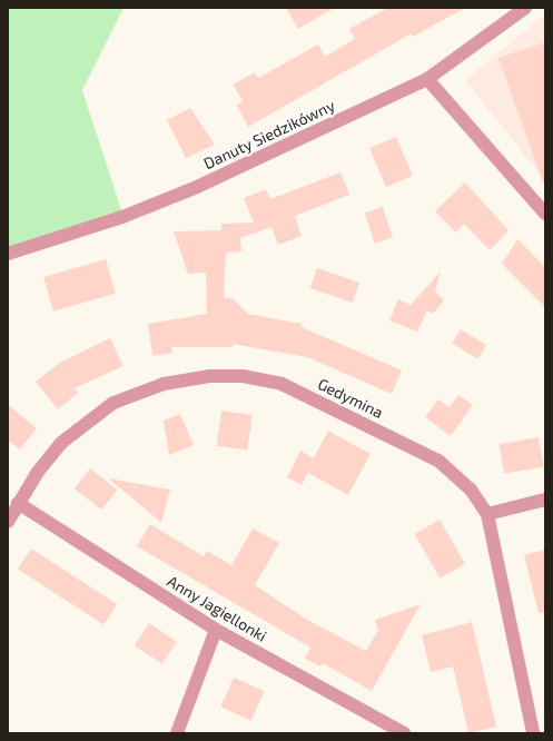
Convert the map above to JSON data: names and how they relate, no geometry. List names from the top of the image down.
{
  "streets": {
    "street": ["Danuty Siedzikówny", "Gedymina", "Anny Jagiellonki"]
  },
  "crossings": [
    ["Gedymina", "Anny Jagiellonki"]
  ]
}
